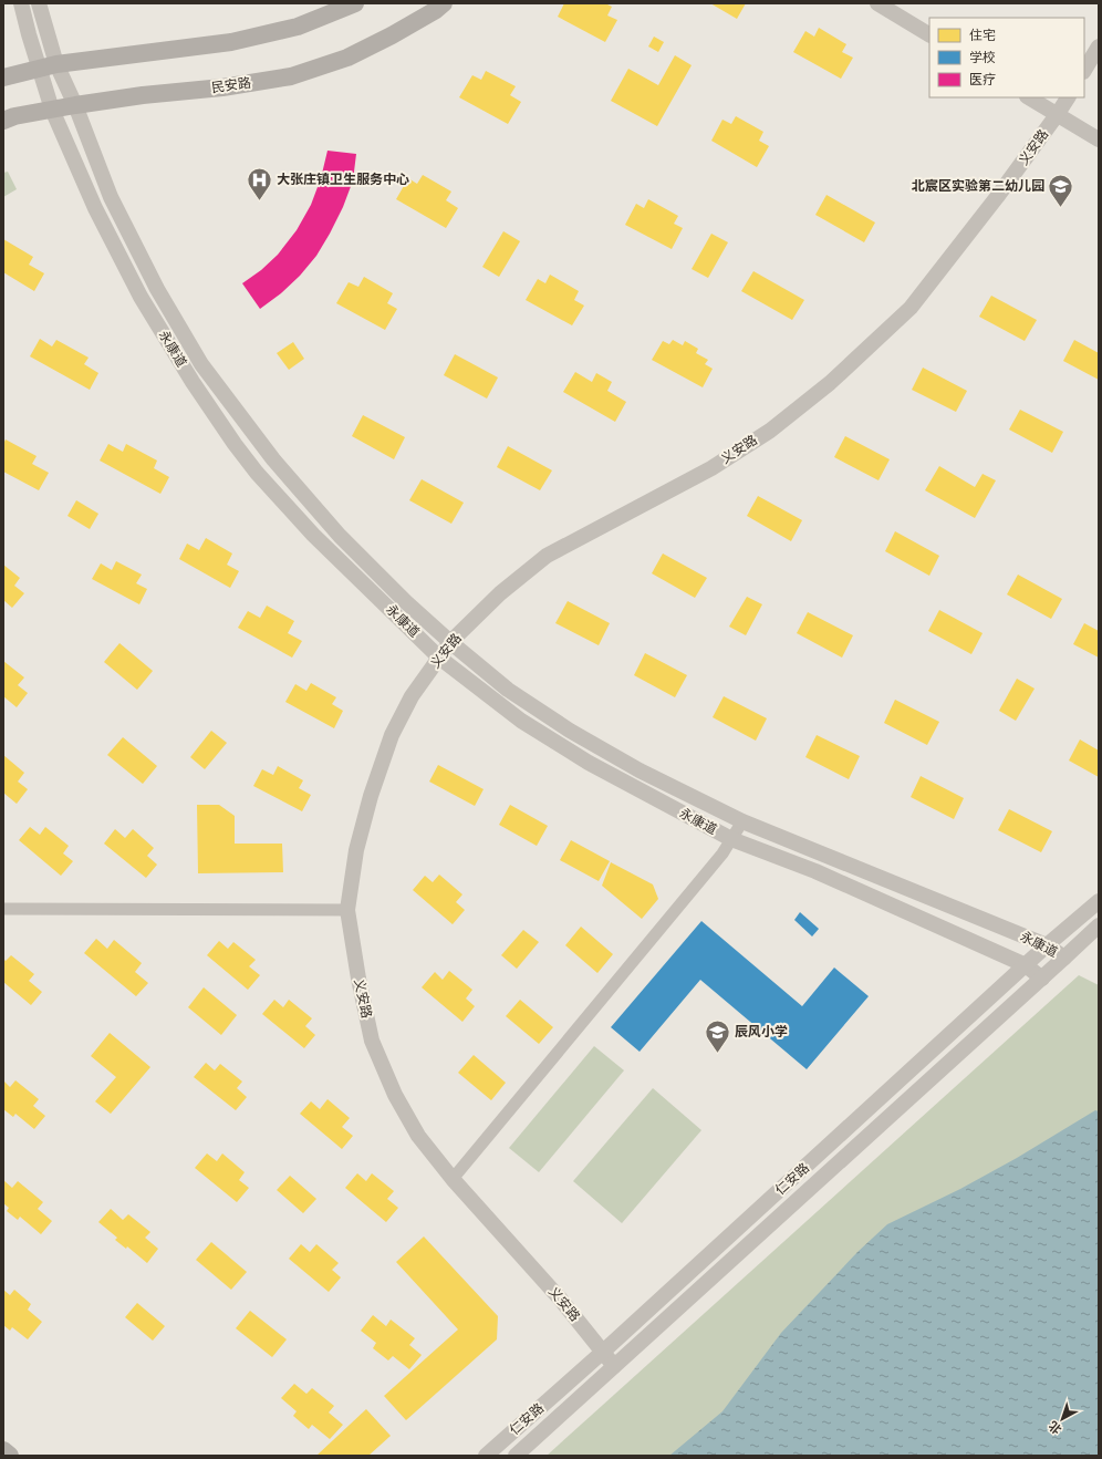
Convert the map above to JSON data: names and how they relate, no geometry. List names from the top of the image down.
{
  "streets": {
    "main road": ["民安路"],
    "street": ["义安路", "永康道", "仁安路"]
  },
  "crossings": [
    ["民安路", "永康道"],
    ["义安路", "永康道"],
    ["义安路", "仁安路"],
    ["永康道", "仁安路"]
  ],
  "places": {
    "hospital": ["大张庄镇卫生服务中心"],
    "school or university": ["北宸区实验第二幼儿园", "辰风小学"]
  },
  "legend": ["住宅", "学校", "医疗"],
  "north": "bottom left"
}
